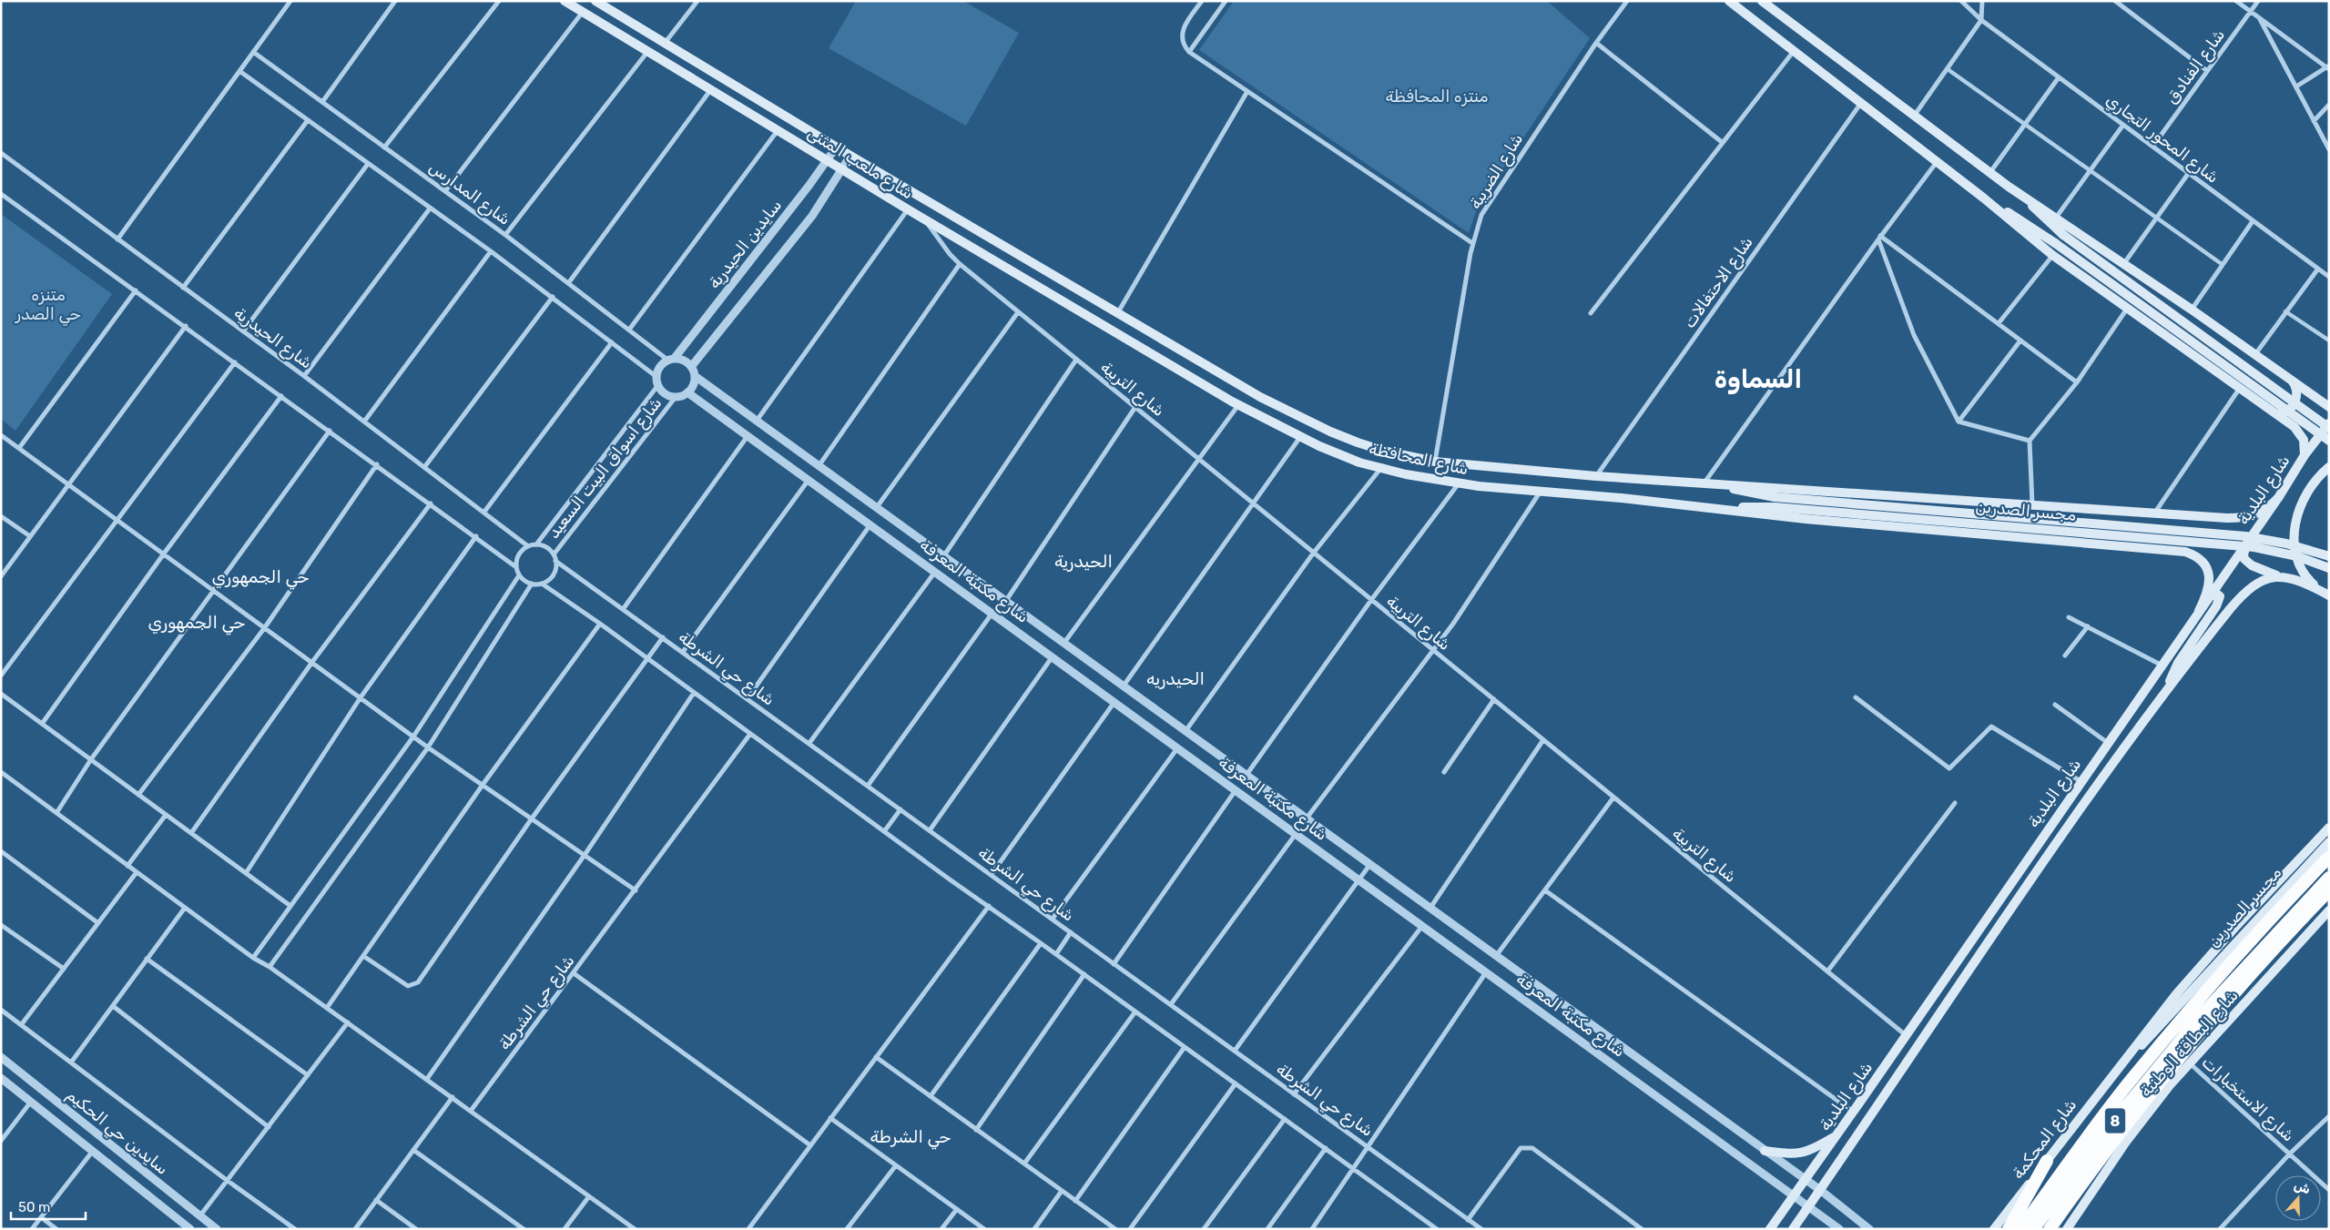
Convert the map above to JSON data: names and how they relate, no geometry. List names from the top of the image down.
{
  "streets": {
    "highway": ["8"],
    "main road": [
      "شارع ملعب المثنى",
      "شارع المحافظة",
      "شارع البلدية",
      "مجسر الصدرين",
      "شارع البطاقة الوطنية",
      "شارع المحكمة"
    ],
    "street": [
      "شارع الفنادق",
      "شارع المحور التجاري",
      "شارع الضريبة",
      "شارع المدارس",
      "سايدين الحيدرية",
      "شارع الاحتفالات",
      "شارع الحيدرية",
      "شارع التربية",
      "شارع اسواق البيت السعيد",
      "شارع مكتبة المعرفة",
      "شارع حي الشرطة",
      "شارع الاستخبارات",
      "سايدين حي الحكيم"
    ]
  },
  "crossings": [
    ["شارع الفنادق", "شارع المحور التجاري"],
    ["شارع ملعب المثنى", "سايدين الحيدرية"],
    ["شارع ملعب المثنى", "شارع التربية"],
    ["شارع ملعب المثنى", "شارع المحافظة"],
    ["شارع الضريبة", "شارع المحافظة"],
    ["شارع المدارس", "سايدين الحيدرية"],
    ["شارع المدارس", "شارع اسواق البيت السعيد"],
    ["شارع المدارس", "شارع مكتبة المعرفة"],
    ["سايدين الحيدرية", "شارع اسواق البيت السعيد"],
    ["سايدين الحيدرية", "شارع مكتبة المعرفة"],
    ["شارع الاحتفالات", "شارع المحافظة"],
    ["شارع الحيدرية", "شارع اسواق البيت السعيد"],
    ["شارع الحيدرية", "شارع حي الشرطة"],
    ["شارع التربية", "شارع البلدية"],
    ["شارع المحافظة", "مجسر الصدرين"],
    ["شارع اسواق البيت السعيد", "شارع مكتبة المعرفة"],
    ["شارع اسواق البيت السعيد", "شارع حي الشرطة"],
    ["شارع البلدية", "شارع مكتبة المعرفة"],
    ["مجسر الصدرين", "8"],
    ["مجسر الصدرين", "شارع المحكمة"],
    ["شارع البطاقة الوطنية", "شارع الاستخبارات"],
    ["8", "شارع المحكمة"]
  ],
  "districts": [
    "السماوة",
    "الحيدرية",
    "حي الجمهوري",
    "حي الجمهوري",
    "الحيدريه",
    "حي الشرطة"
  ],
  "parks": ["منتزه المحافظة", "متنزه حي الصدر"],
  "scale_bar": "50 m",
  "north": "top"
}
